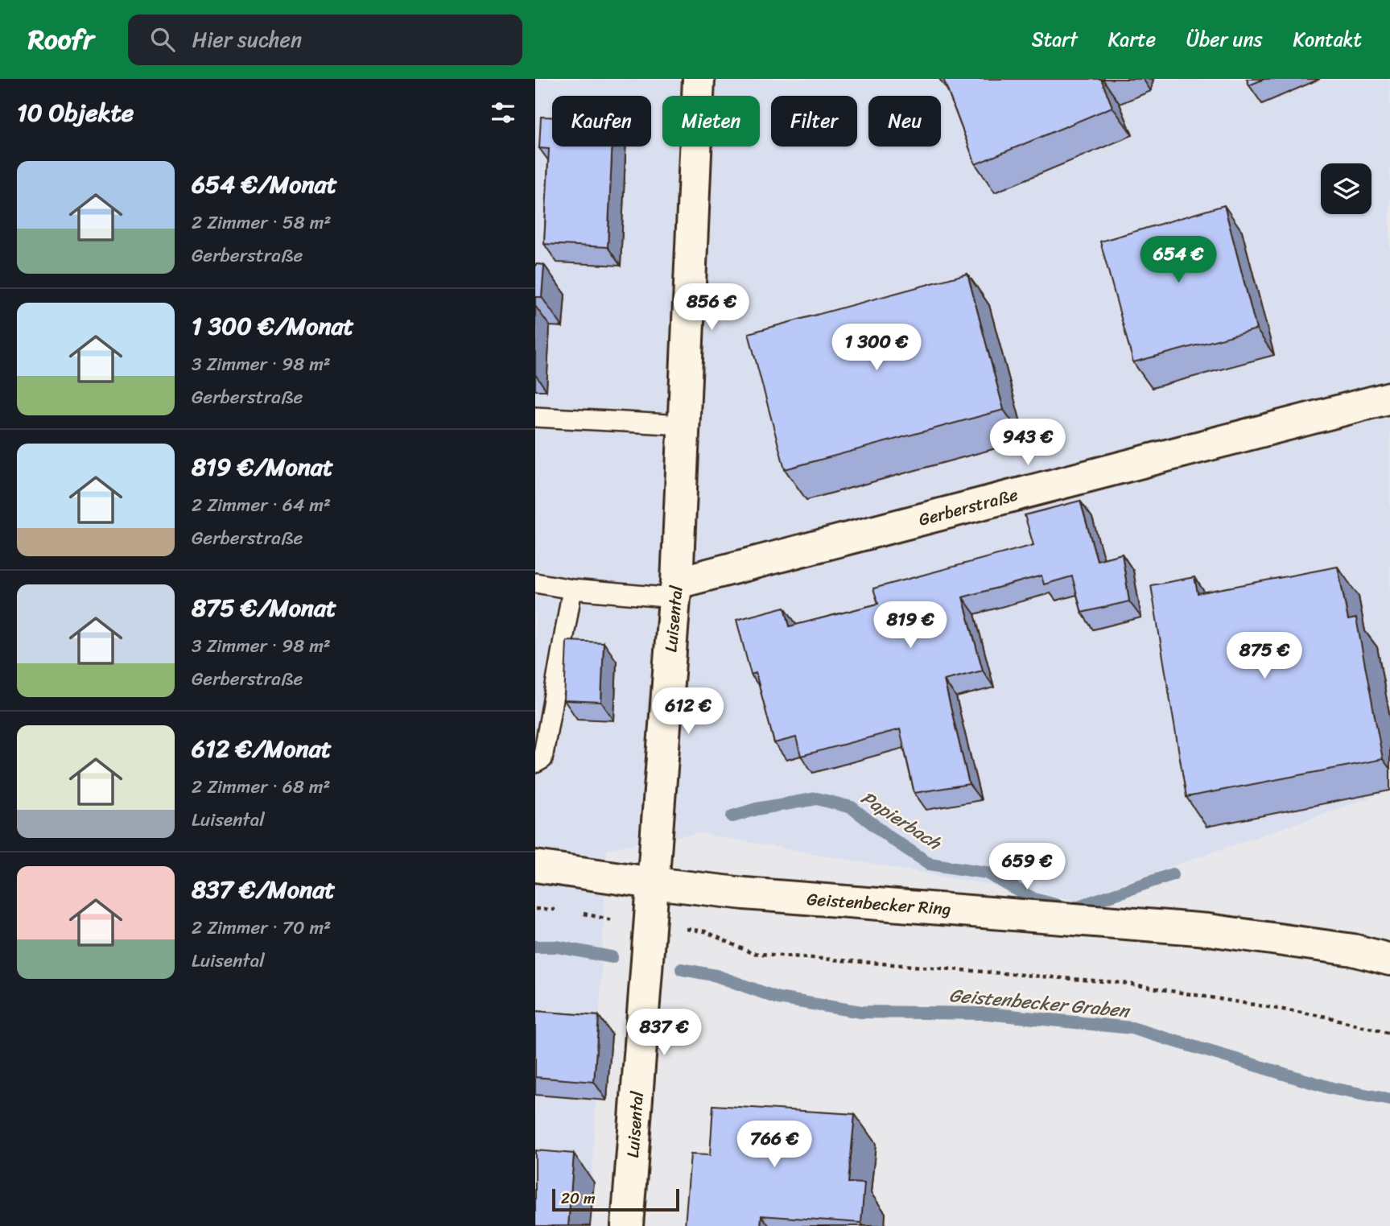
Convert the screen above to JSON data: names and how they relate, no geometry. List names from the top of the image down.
{
  "streets": {
    "street": ["Gerberstraße", "Luisental", "Geistenbecker Ring"]
  },
  "crossings": [
    ["Gerberstraße", "Luisental"],
    ["Luisental", "Geistenbecker Ring"]
  ],
  "water": ["Papierbach", "Geistenbecker Graben"],
  "scale_bar": "20 m",
  "page": {
    "header": "Roofr",
    "search": "Hier suchen",
    "nav": [
      "Start",
      "Karte",
      "Über uns",
      "Kontakt"
    ],
    "heading": "10 Objekte",
    "chip": [
      "Kaufen",
      "Mieten",
      "Filter",
      "Neu"
    ],
    "list": [
      {
        "name": "654 €/Monat",
        "note": "2 Zimmer · 58 m² · Gerberstraße"
      },
      {
        "name": "1 300 €/Monat",
        "note": "3 Zimmer · 98 m² · Gerberstraße"
      },
      {
        "name": "819 €/Monat",
        "note": "2 Zimmer · 64 m² · Gerberstraße"
      },
      {
        "name": "875 €/Monat",
        "note": "3 Zimmer · 98 m² · Gerberstraße"
      },
      {
        "name": "612 €/Monat",
        "note": "2 Zimmer · 68 m² · Luisental"
      },
      {
        "name": "837 €/Monat",
        "note": "2 Zimmer · 70 m² · Luisental"
      }
    ],
    "price": [
      "654 €",
      "856 €",
      "1 300 €",
      "943 €",
      "819 €",
      "875 €",
      "612 €",
      "659 €",
      "837 €",
      "766 €"
    ],
    "scale": "20 m"
  }
}
